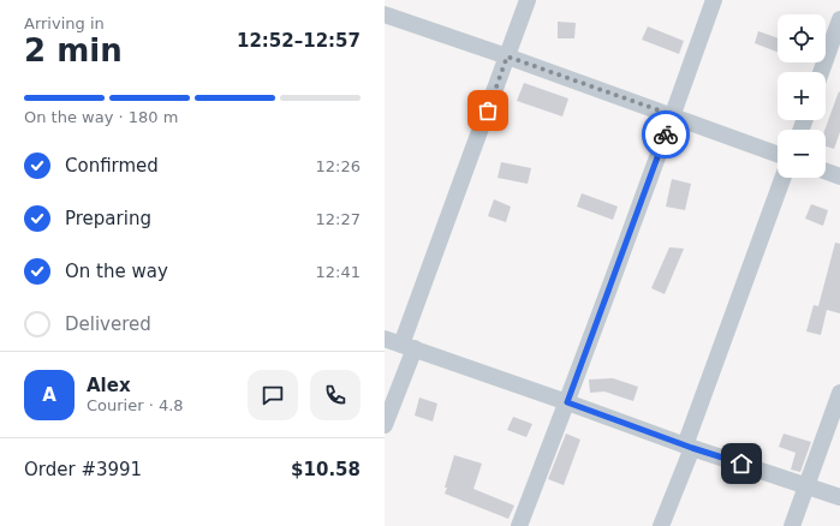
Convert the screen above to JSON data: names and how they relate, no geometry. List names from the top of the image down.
{
  "page": {
    "heading": ["2 min", "Arriving in", "12:52–12:57"],
    "panel": [
      "Alex",
      "Courier · 4.8",
      "Order #3991",
      "$10.58"
    ],
    "map_buttons": ["+", "−"],
    "bar": "On the way · 180 m",
    "list": [
      ["Confirmed", "12:26"],
      ["Preparing", "12:27"],
      ["On the way", "12:41"],
      "Delivered"
    ],
    "round": "A"
  }
}
